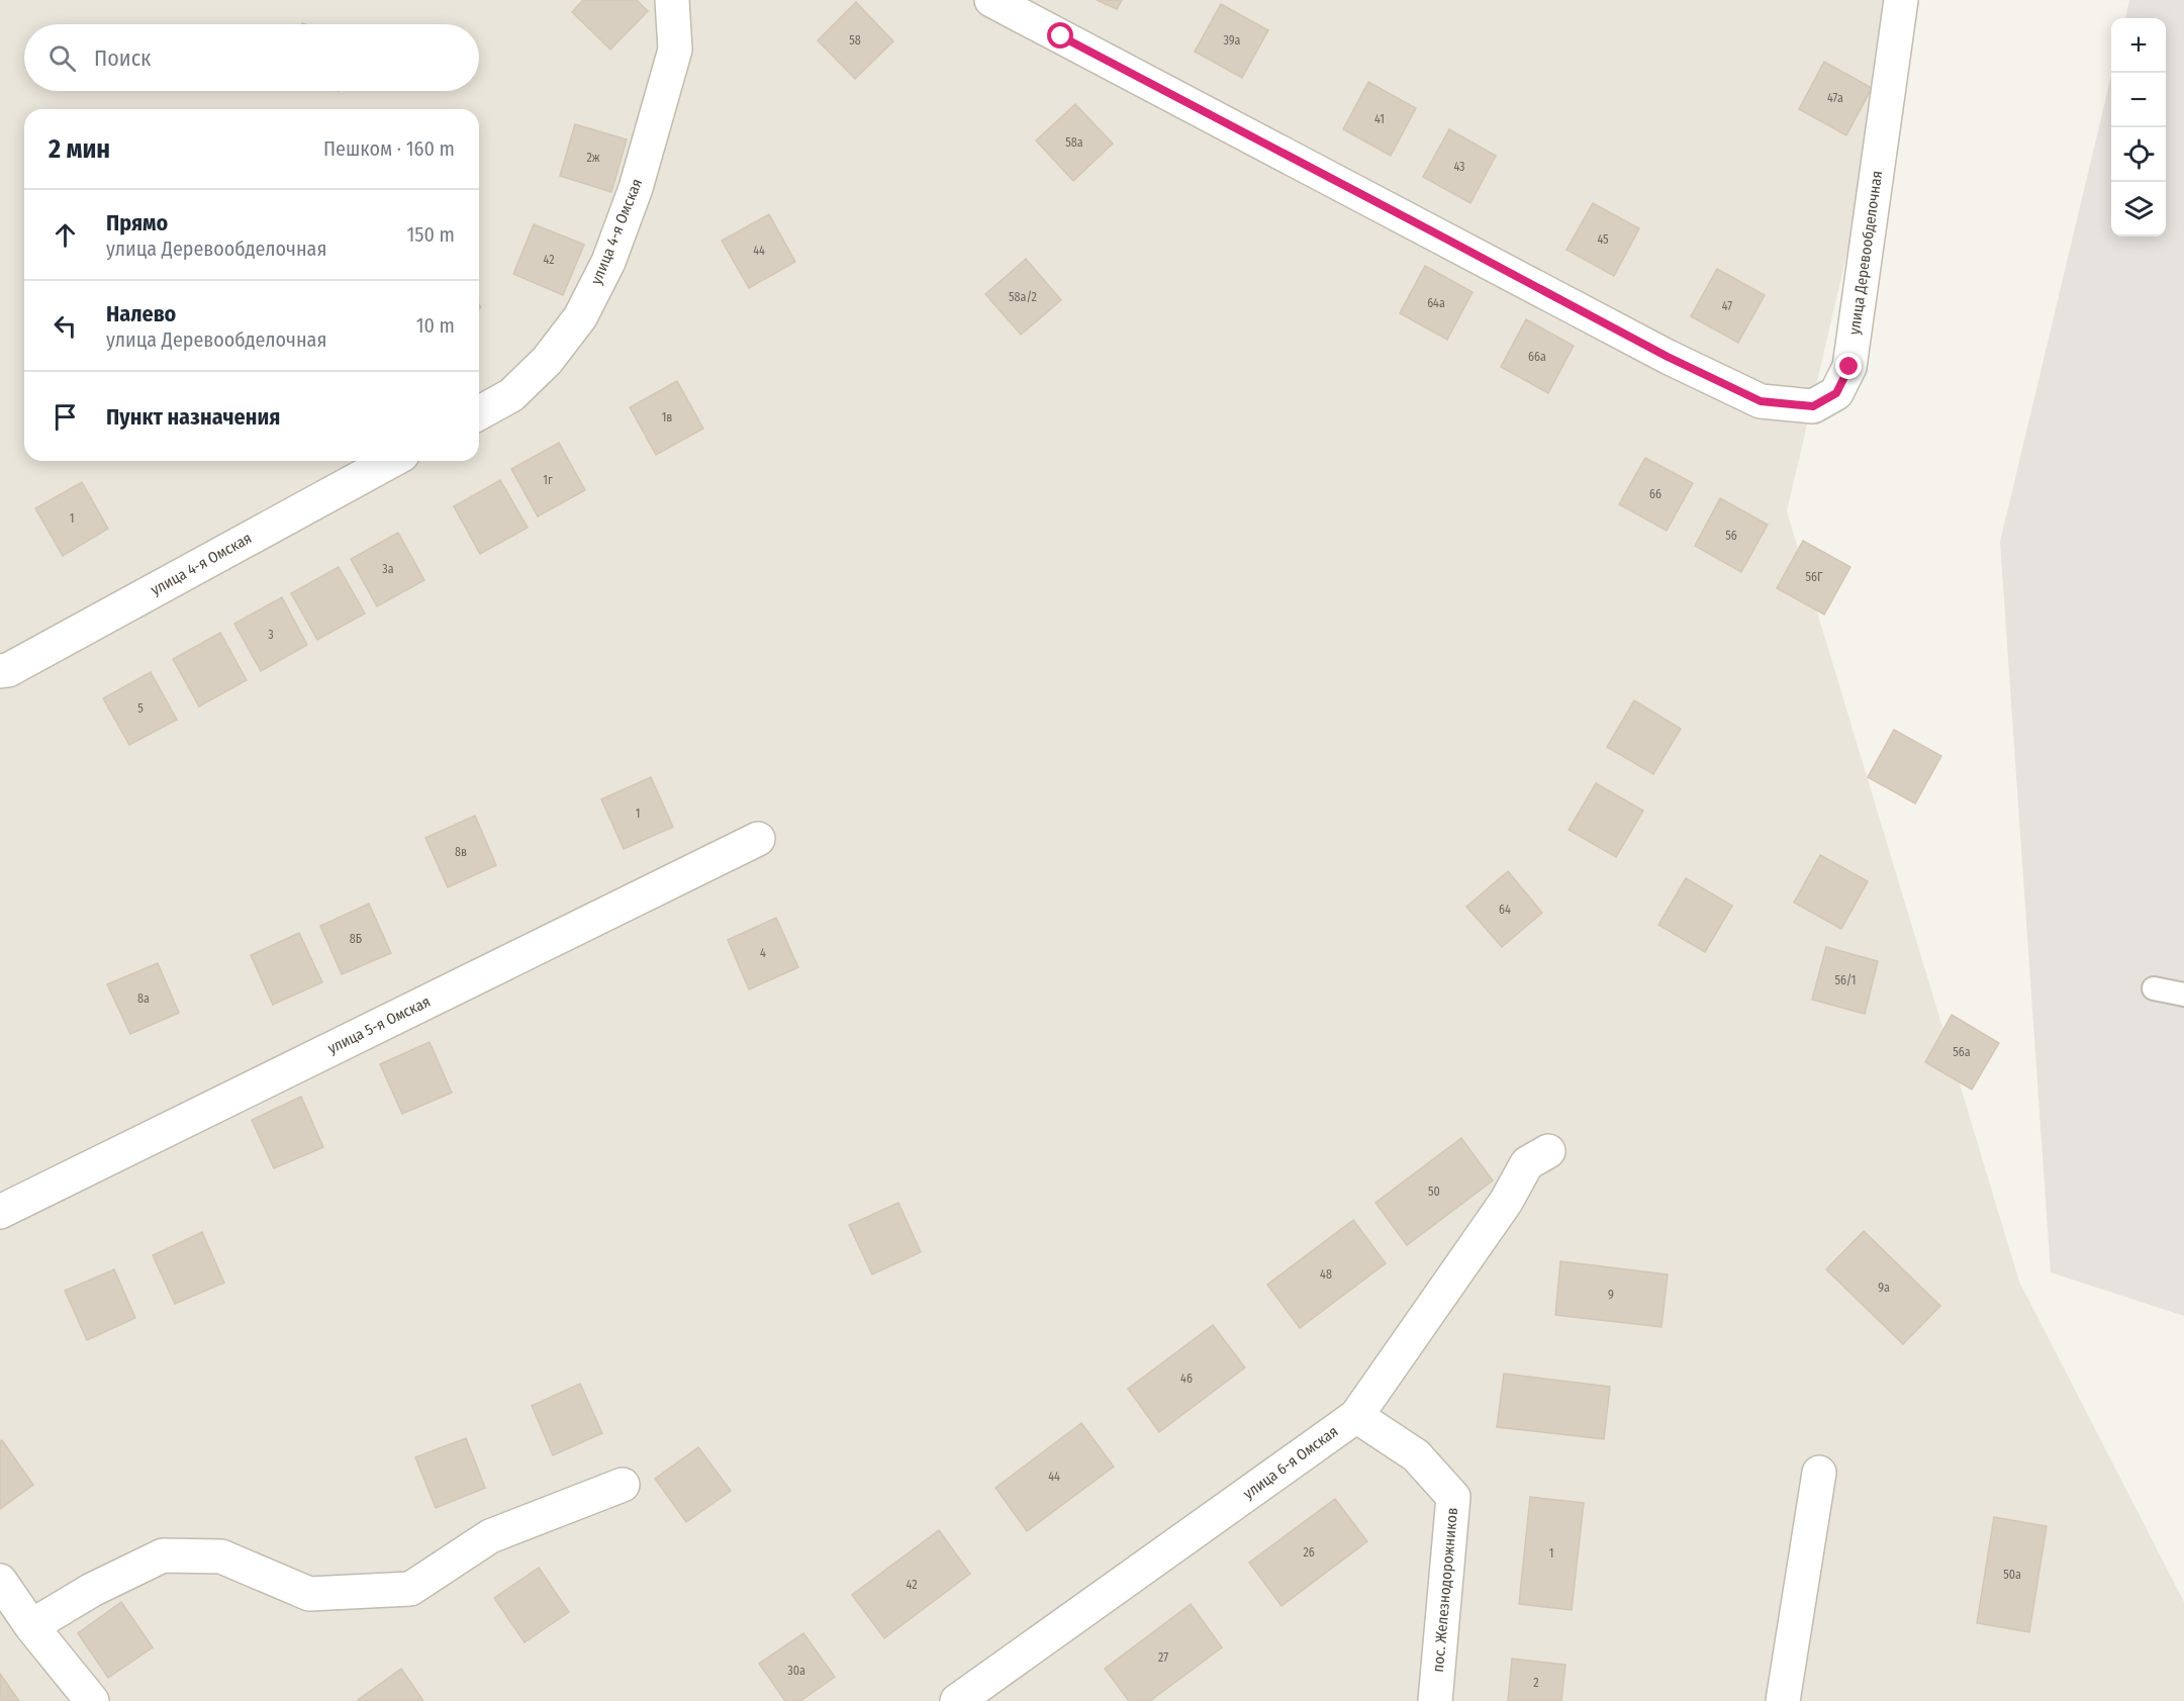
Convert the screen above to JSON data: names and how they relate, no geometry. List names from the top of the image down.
{
  "streets": {
    "street": [
      "улица 4-я Омская",
      "улица Деревообделочная",
      "улица 5-я Омская",
      "улица 6-я Омская",
      "пос. Железнодорожников"
    ]
  },
  "crossings": [
    ["улица 6-я Омская", "пос. Железнодорожников"]
  ],
  "house_numbers": [
    "58",
    "39а",
    "47а",
    "41",
    "58а",
    "2ж",
    "43",
    "45",
    "44",
    "42",
    "58а/2",
    "64а",
    "47",
    "66а",
    "1в",
    "1г",
    "66",
    "1",
    "56",
    "3а",
    "56Г",
    "3",
    "5",
    "1",
    "8в",
    "64",
    "8Б",
    "4",
    "56/1",
    "8а",
    "56а",
    "50",
    "48",
    "9а",
    "9",
    "46",
    "44",
    "26",
    "1",
    "50а",
    "42",
    "27",
    "30а",
    "2"
  ],
  "page": {
    "map_buttons": ["+", "−"],
    "search": "Поиск",
    "heading": ["2 мин", "Пешком · 160 m"],
    "list": [
      ["Прямо", "улица Деревообделочная", "150 m"],
      ["Налево", "улица Деревообделочная", "10 m"],
      "Пункт назначения"
    ]
  }
}
